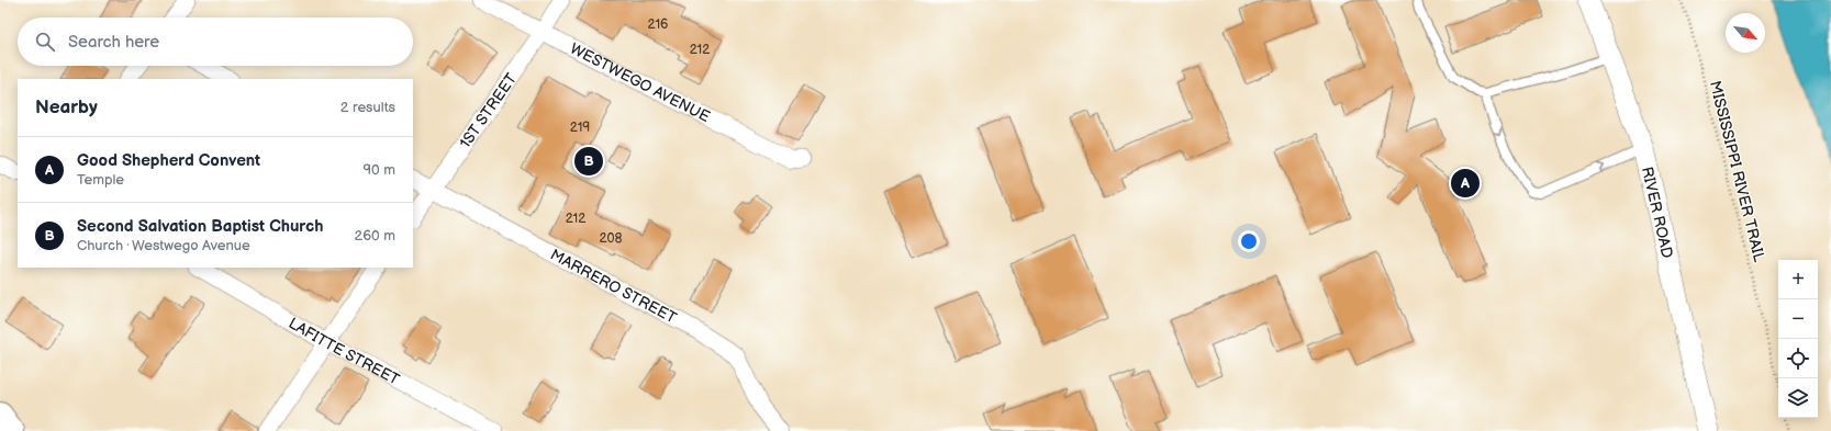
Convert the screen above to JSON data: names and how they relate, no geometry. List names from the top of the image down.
{
  "streets": {
    "street": [
      "WESTWEGO AVENUE",
      "1ST STREET",
      "RIVER ROAD",
      "MARRERO STREET",
      "LAFITTE STREET"
    ],
    "path": ["MISSISSIPPI RIVER TRAIL"]
  },
  "crossings": [
    ["WESTWEGO AVENUE", "1ST STREET"],
    ["1ST STREET", "MARRERO STREET"]
  ],
  "house_numbers": [
    "216",
    "212",
    "219",
    "212",
    "208"
  ],
  "north": "bottom right",
  "page": {
    "search": "Search here",
    "heading": ["Nearby", "2 results"],
    "list": [
      {
        "mark": "A",
        "name": "Good Shepherd Convent",
        "note": "Temple",
        "value": "90 m"
      },
      {
        "mark": "B",
        "name": "Second Salvation Baptist Church",
        "note": "Church · Westwego Avenue",
        "value": "260 m"
      }
    ],
    "pins": ["B", "A"],
    "map_buttons": ["+", "−"]
  }
}
